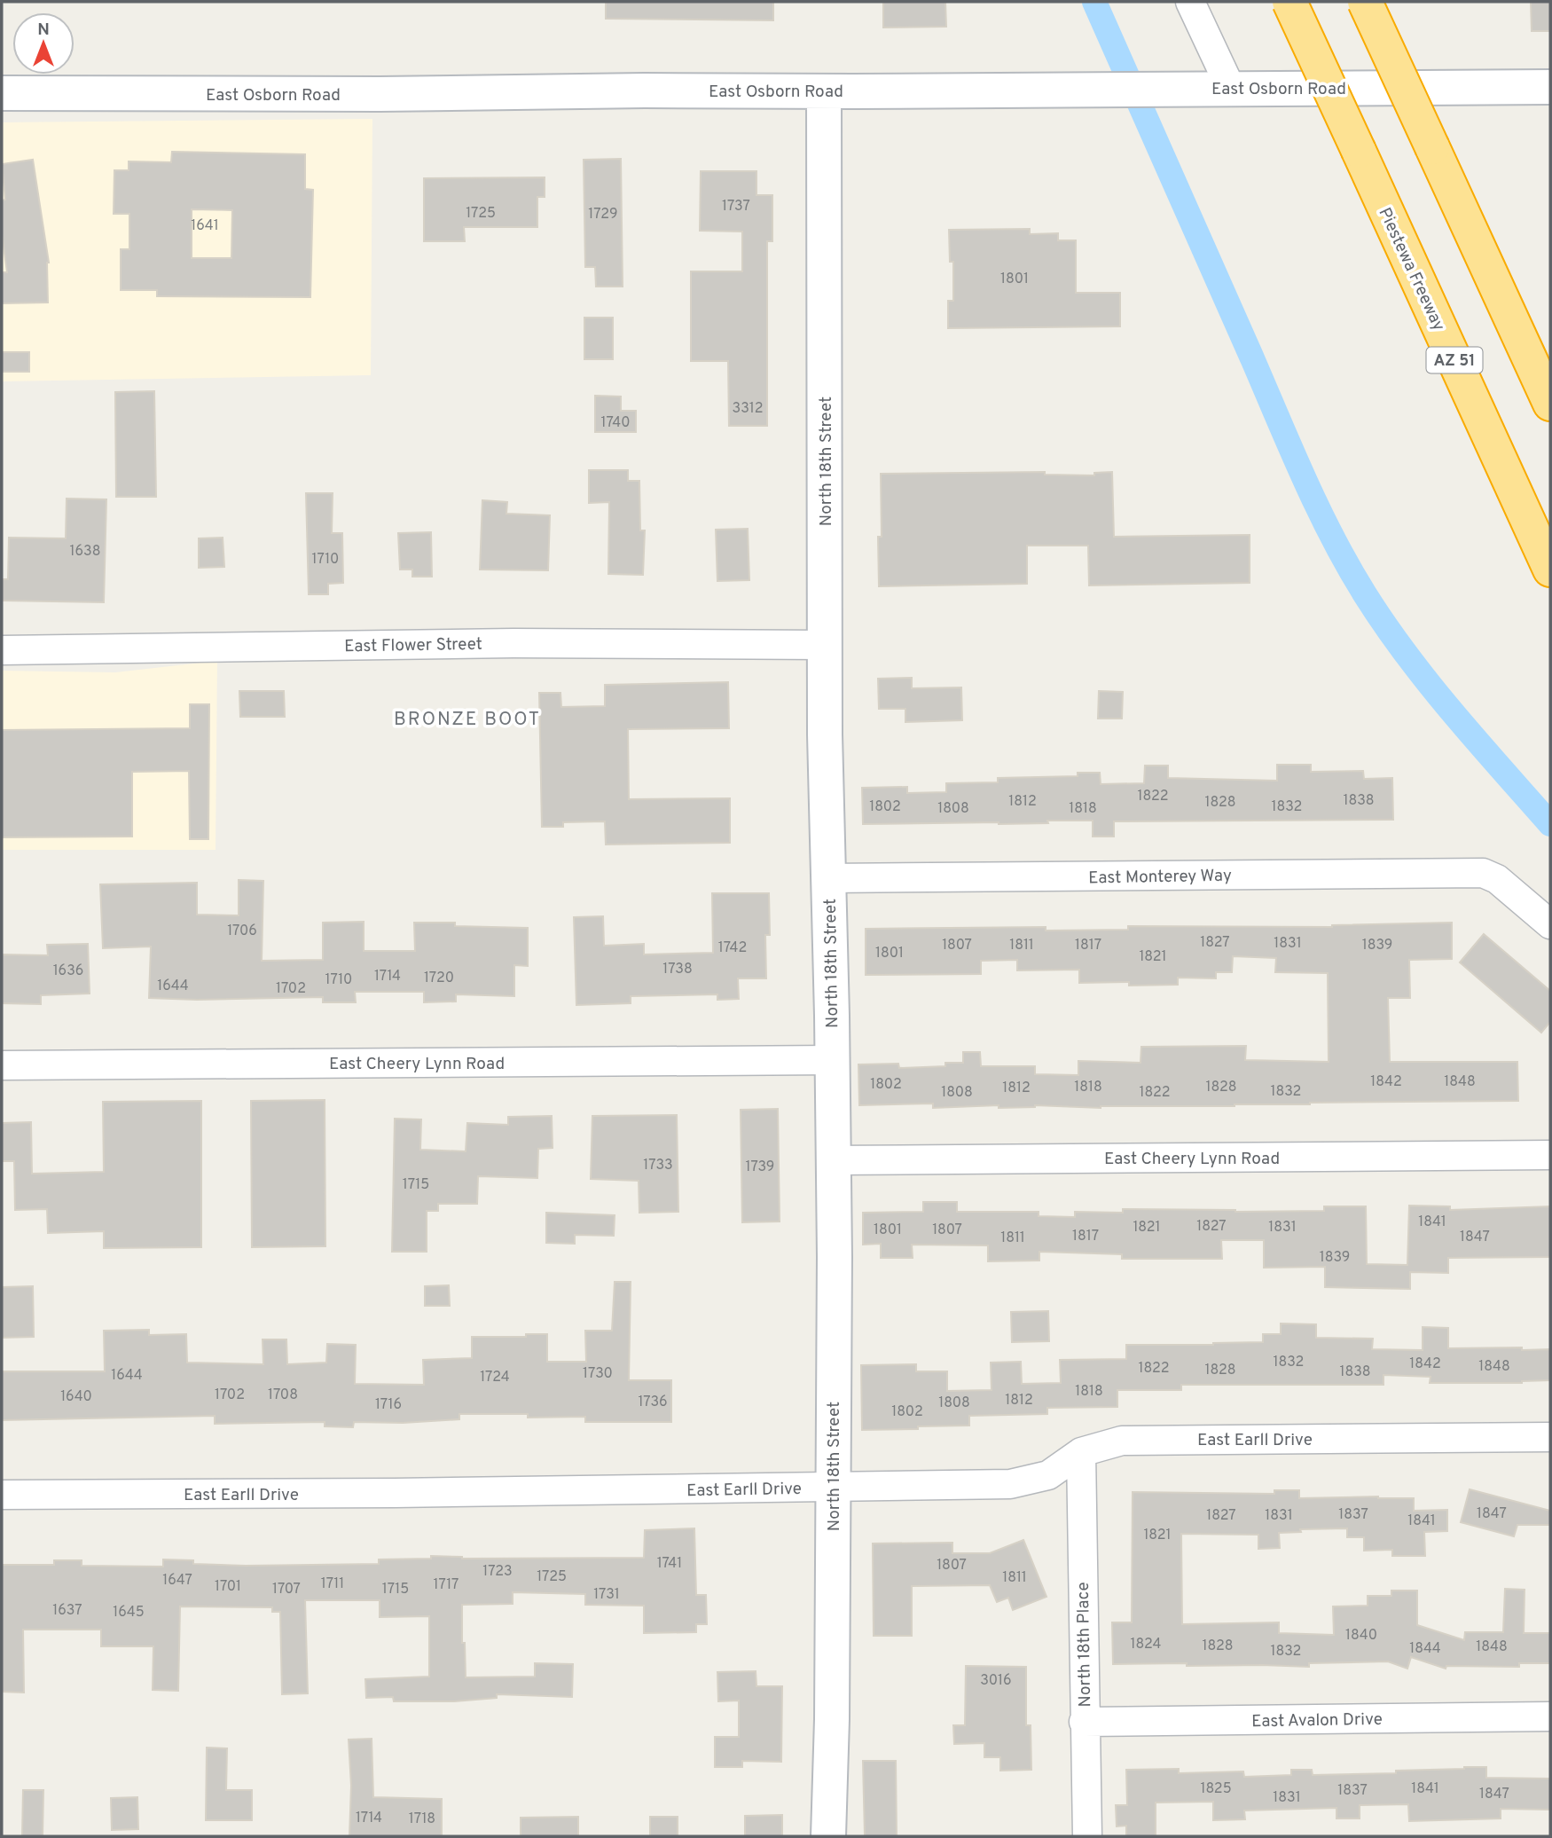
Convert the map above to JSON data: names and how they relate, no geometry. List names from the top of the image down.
{
  "streets": {
    "highway": ["Piestewa Freeway", "AZ 51"],
    "street": [
      "East Osborn Road",
      "North 18th Street",
      "East Flower Street",
      "East Monterey Way",
      "East Cheery Lynn Road",
      "East Earll Drive",
      "North 18th Place",
      "East Avalon Drive"
    ]
  },
  "crossings": [
    ["East Osborn Road", "North 18th Street"],
    ["North 18th Street", "East Flower Street"],
    ["North 18th Street", "East Monterey Way"],
    ["North 18th Street", "East Cheery Lynn Road"],
    ["North 18th Street", "East Earll Drive"],
    ["East Earll Drive", "North 18th Place"],
    ["North 18th Place", "East Avalon Drive"]
  ],
  "districts": ["BRONZE BOOT"],
  "house_numbers": [
    "1737",
    "1725",
    "1729",
    "1641",
    "1801",
    "3312",
    "1740",
    "1638",
    "1710",
    "1822",
    "1838",
    "1812",
    "1828",
    "1802",
    "1832",
    "1808",
    "1818",
    "1706",
    "1827",
    "1831",
    "1807",
    "1811",
    "1817",
    "1839",
    "1742",
    "1801",
    "1821",
    "1738",
    "1636",
    "1714",
    "1720",
    "1710",
    "1644",
    "1702",
    "1842",
    "1848",
    "1802",
    "1818",
    "1828",
    "1812",
    "1832",
    "1808",
    "1822",
    "1733",
    "1739",
    "1715",
    "1841",
    "1827",
    "1821",
    "1831",
    "1801",
    "1807",
    "1817",
    "1847",
    "1811",
    "1839",
    "1832",
    "1842",
    "1848",
    "1822",
    "1828",
    "1838",
    "1730",
    "1644",
    "1724",
    "1818",
    "1702",
    "1708",
    "1640",
    "1812",
    "1736",
    "1808",
    "1716",
    "1802",
    "1847",
    "1837",
    "1827",
    "1831",
    "1841",
    "1821",
    "1741",
    "1807",
    "1723",
    "1725",
    "1811",
    "1647",
    "1711",
    "1717",
    "1701",
    "1707",
    "1715",
    "1731",
    "1637",
    "1645",
    "1840",
    "1824",
    "1828",
    "1848",
    "1844",
    "1832",
    "3016",
    "1825",
    "1841",
    "1837",
    "1847",
    "1831",
    "1714",
    "1718"
  ],
  "north": "top"
}
